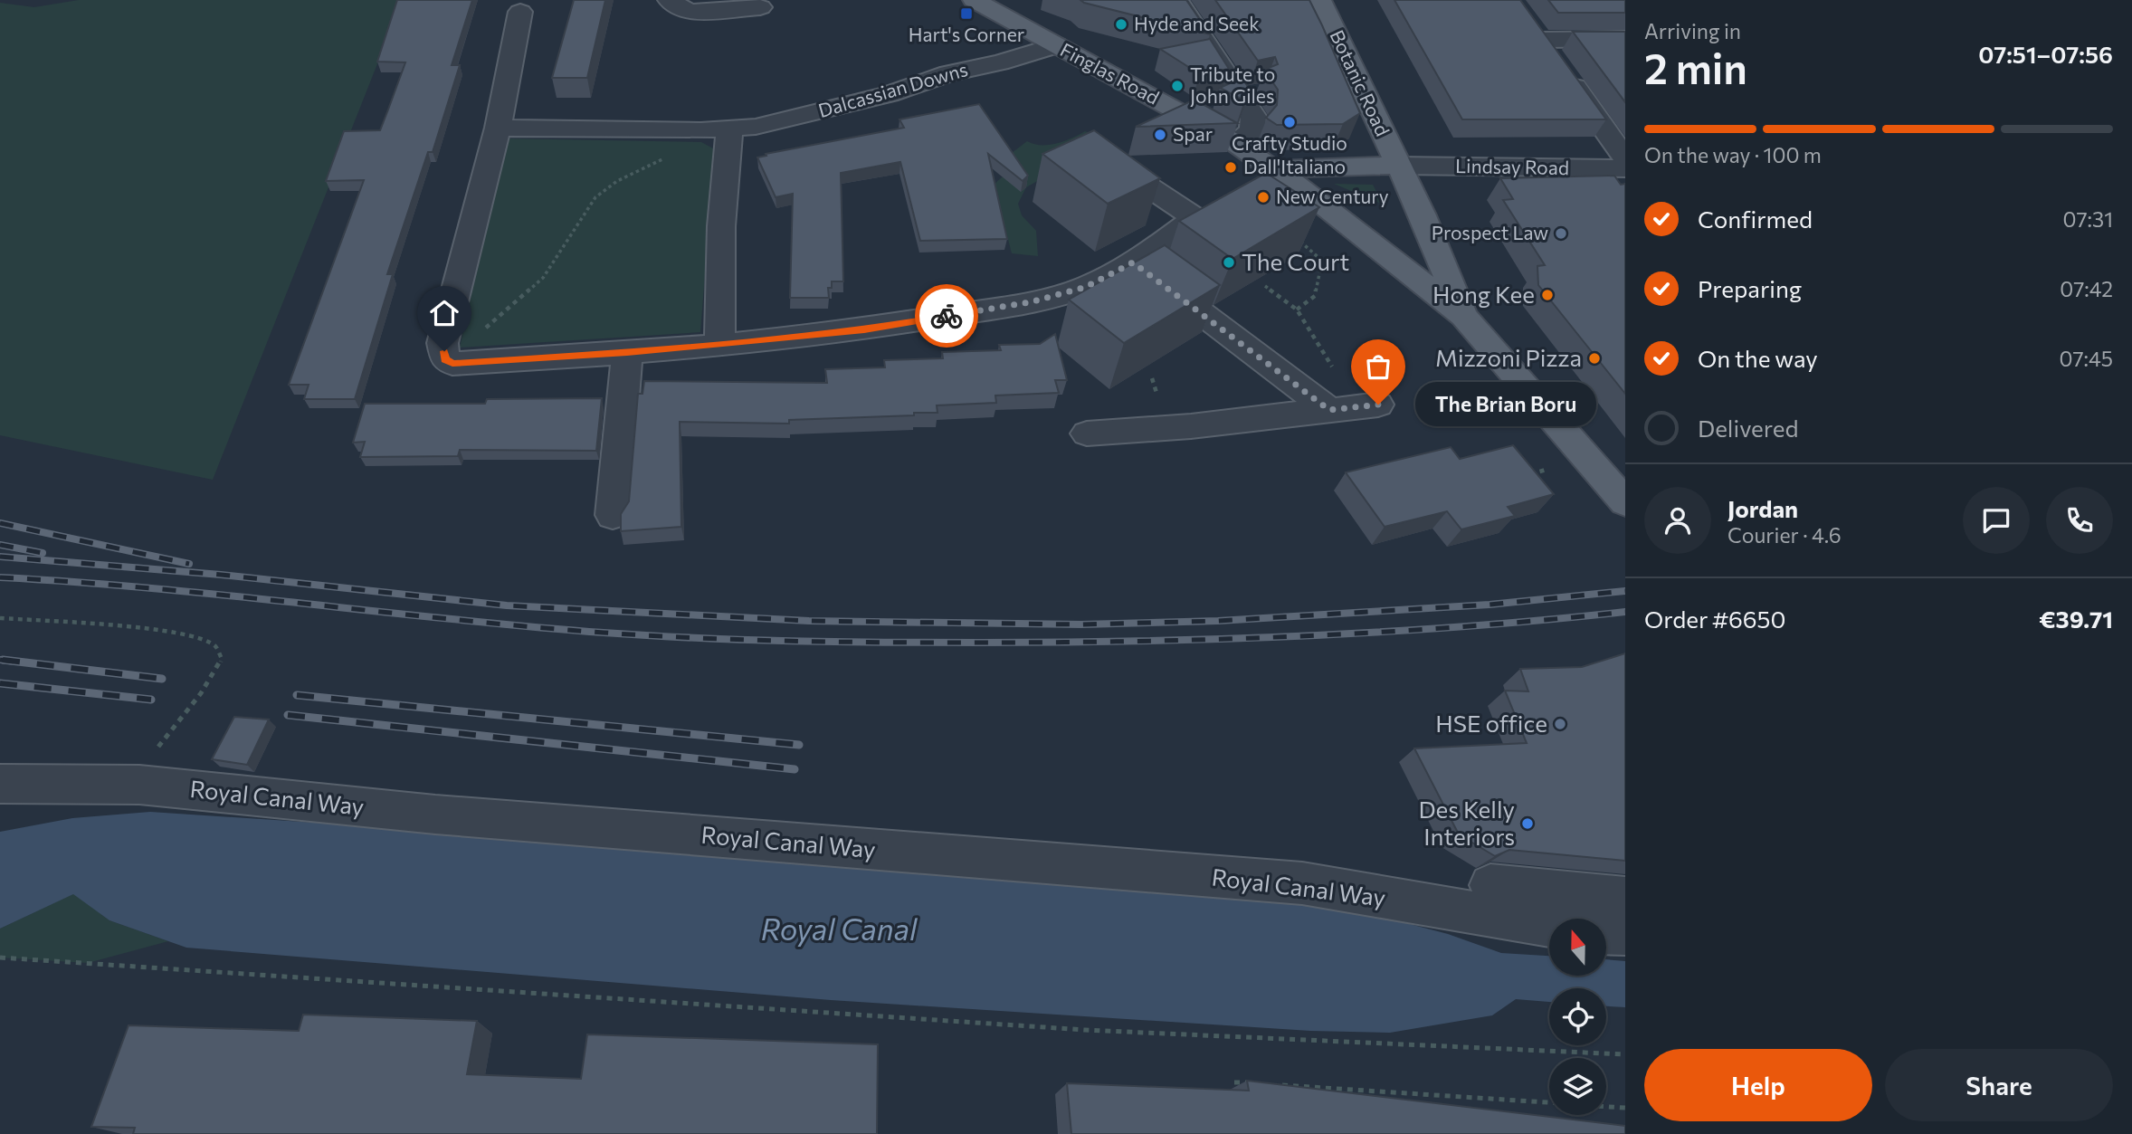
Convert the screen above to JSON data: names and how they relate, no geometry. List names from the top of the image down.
{
  "streets": {
    "main road": ["Finglas Road", "Botanic Road"],
    "street": ["Dalcassian Downs", "Lindsay Road", "Royal Canal Way"]
  },
  "crossings": [
    ["Finglas Road", "Botanic Road"],
    ["Finglas Road", "Dalcassian Downs"],
    ["Botanic Road", "Lindsay Road"]
  ],
  "water": ["Royal Canal"],
  "places": {
    "transit": ["Hart's Corner"],
    "other": [
      "Hyde and Seek",
      "Tribute to John Giles",
      "Crafty Studio",
      "Spar",
      "Dall'Italiano",
      "New Century",
      "Prospect Law",
      "The Court",
      "Hong Kee",
      "Mizzoni Pizza",
      "The Brian Boru",
      "HSE office",
      "Des Kelly Interiors"
    ]
  },
  "north": "top",
  "page": {
    "heading": ["2 min", "Arriving in", "07:51–07:56"],
    "panel": [
      "Jordan",
      "Courier · 4.6",
      "Order #6650",
      "€39.71"
    ],
    "bar": "On the way · 100 m",
    "list": [
      ["Confirmed", "07:31"],
      ["Preparing", "07:42"],
      ["On the way", "07:45"],
      "Delivered"
    ],
    "bubble": "The Brian Boru",
    "buttons": ["Help", "Share"]
  }
}
